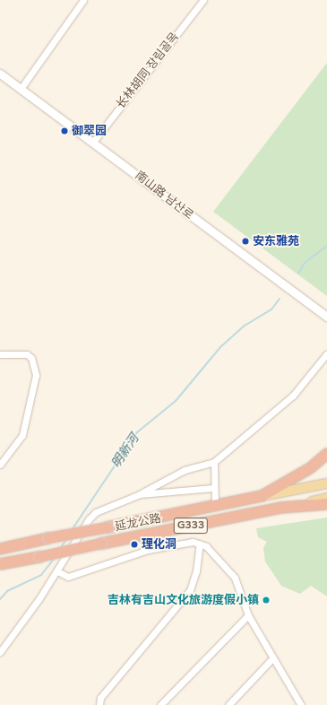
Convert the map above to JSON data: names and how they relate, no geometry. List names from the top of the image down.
{
  "streets": {
    "highway": ["延龙公路", "G333"],
    "street": ["长林胡同 장림골목", "南山路 남산로"]
  },
  "crossings": [
    ["长林胡同 장림골목", "南山路 남산로"],
    ["延龙公路", "G333"]
  ],
  "water": ["明新河"],
  "places": [
    "御翠园",
    "安东雅苑",
    "理化洞",
    "吉林有吉山文化旅游度假小镇"
  ]
}
